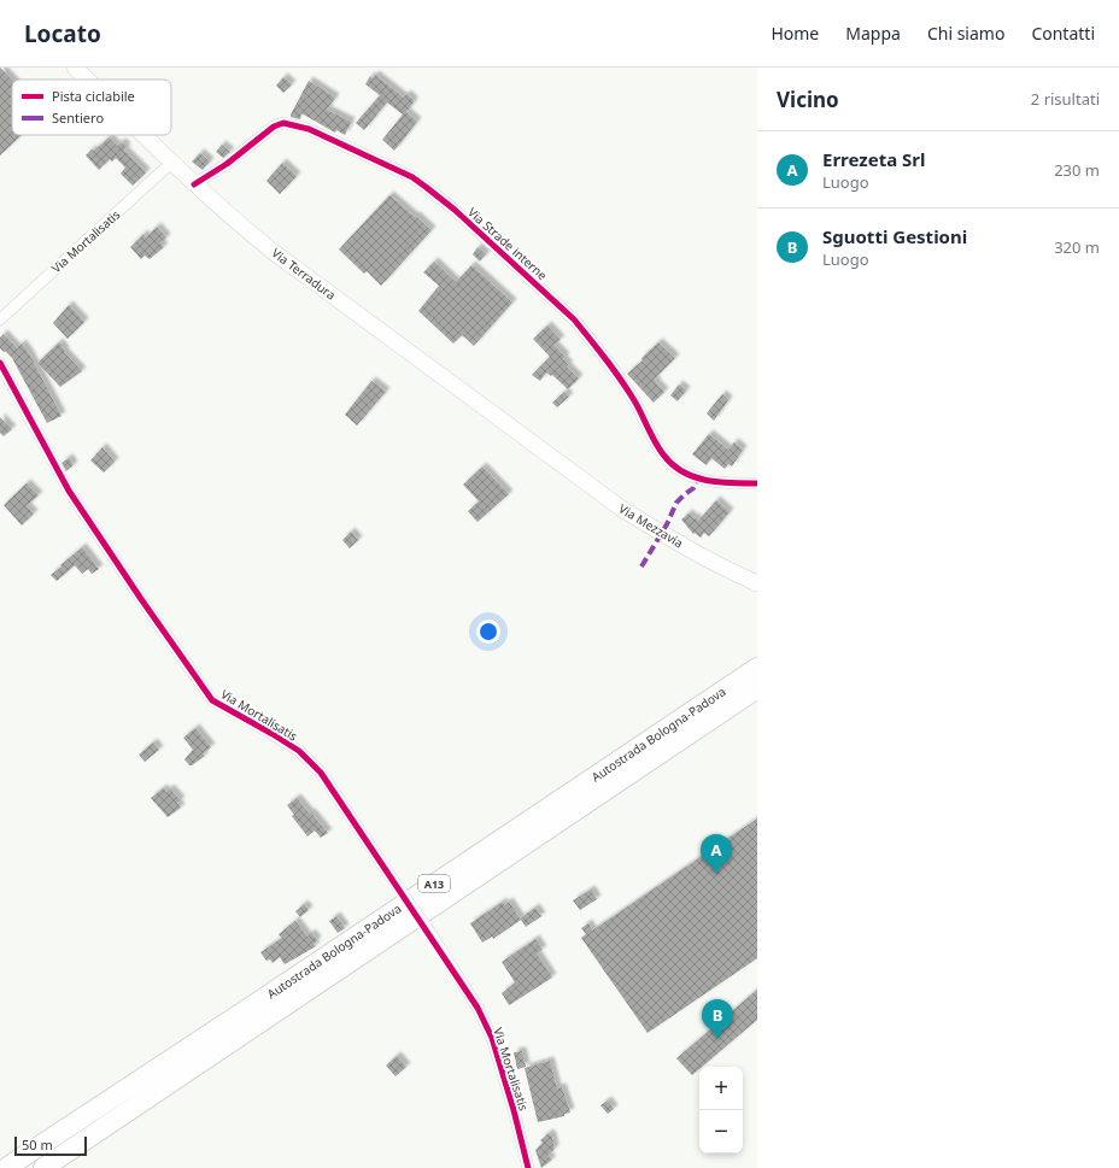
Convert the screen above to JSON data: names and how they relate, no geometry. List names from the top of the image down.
{
  "streets": {
    "highway": ["Autostrada Bologna-Padova", "A13"],
    "main road": ["Via Terradura", "Via Mezzavia"],
    "street": ["Via Mortalisatis", "Via Strade interne"]
  },
  "crossings": [
    ["Via Mortalisatis", "Via Terradura"],
    ["Via Strade interne", "Via Terradura"],
    ["Via Terradura", "Via Mezzavia"]
  ],
  "legend": ["Pista ciclabile", "Sentiero"],
  "scale_bar": "50 m",
  "page": {
    "header": "Locato",
    "nav": [
      "Home",
      "Mappa",
      "Chi siamo",
      "Contatti"
    ],
    "heading": ["Vicino", "2 risultati"],
    "list": [
      {
        "mark": "A",
        "name": "Errezeta Srl",
        "note": "Luogo",
        "value": "230 m"
      },
      {
        "mark": "B",
        "name": "Sguotti Gestioni",
        "note": "Luogo",
        "value": "320 m"
      }
    ],
    "pins": ["A", "B"],
    "map_buttons": ["+", "−"],
    "scale": "50 m"
  }
}
